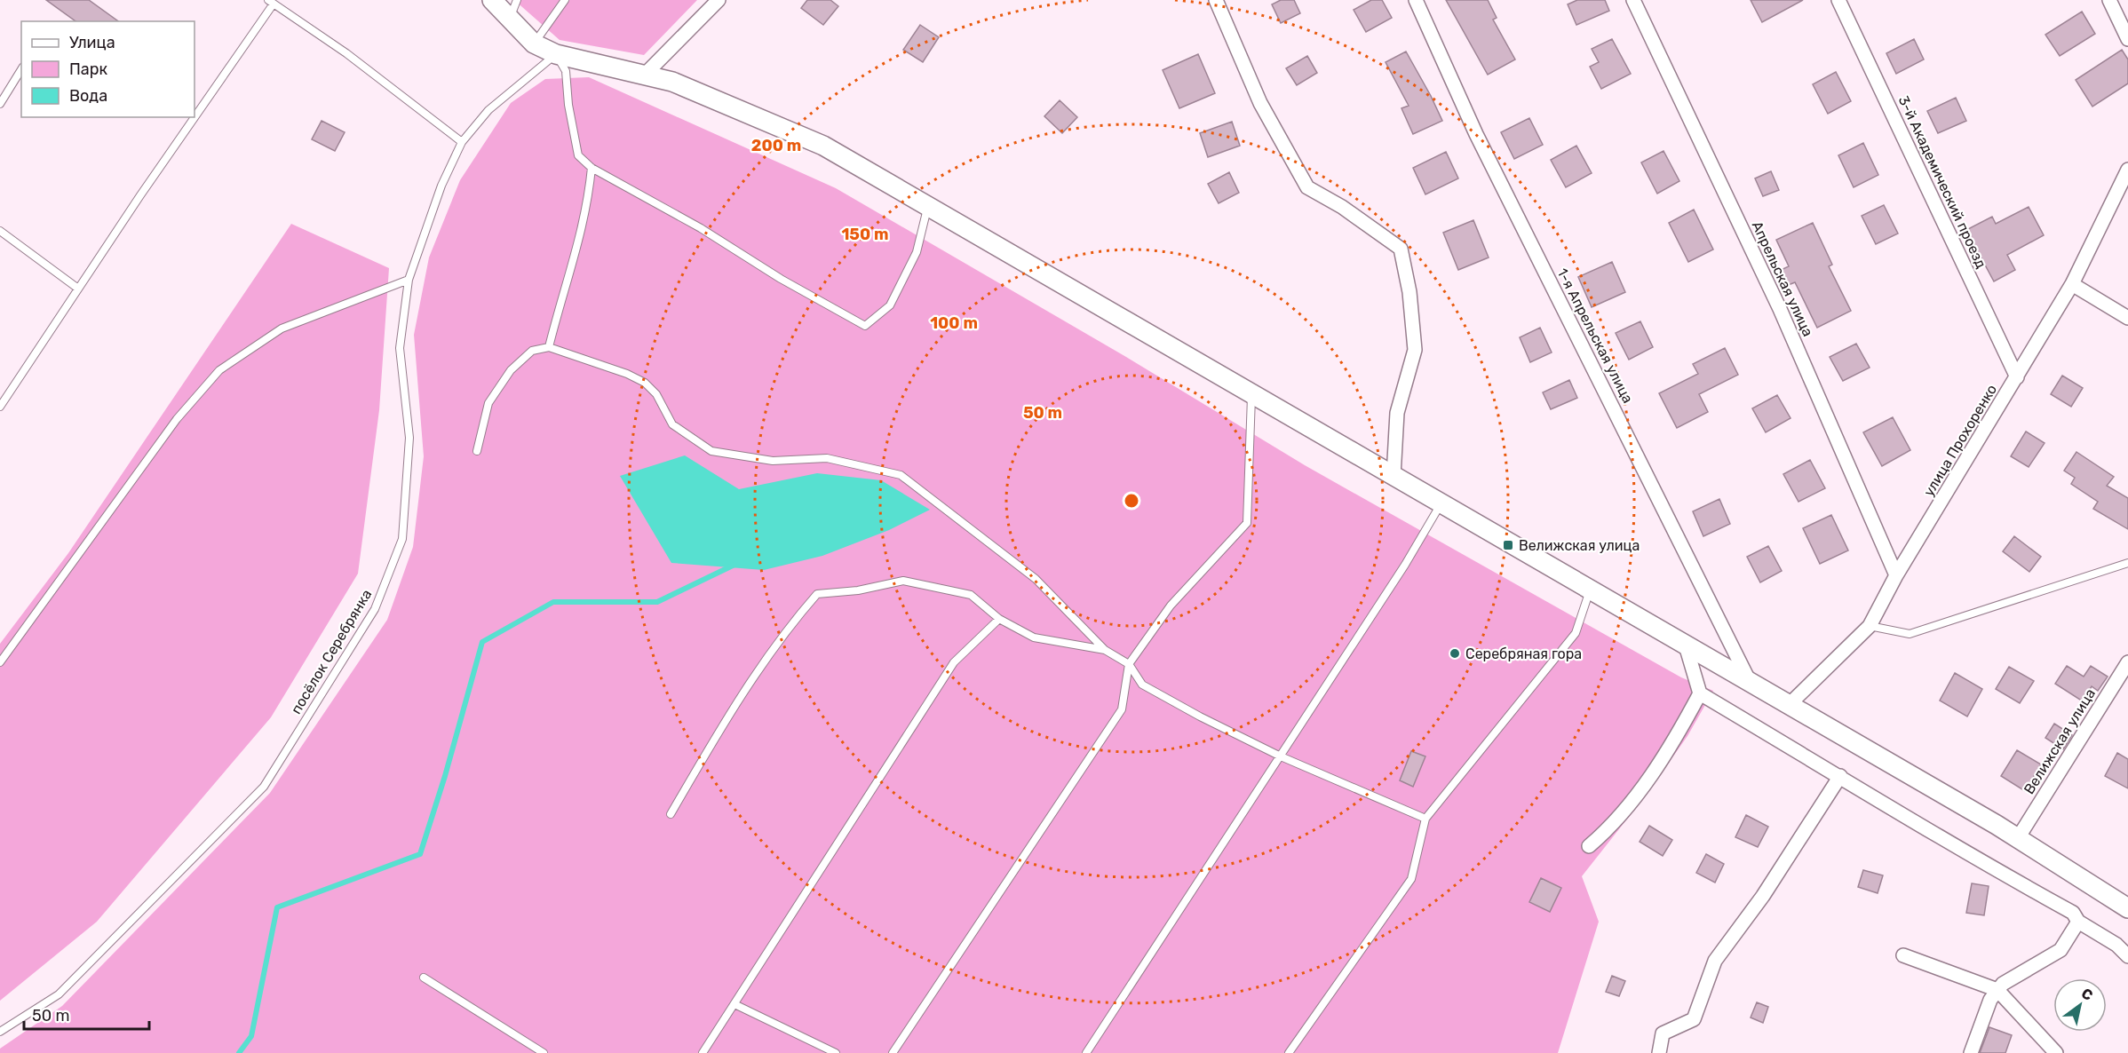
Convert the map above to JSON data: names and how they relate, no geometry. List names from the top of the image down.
{
  "streets": {
    "street": [
      "3-й Академический проезд",
      "Апрельская улица",
      "1-я Апрельская улица",
      "улица Прохоренко",
      "Велижская улица"
    ],
    "lane": ["посёлок Серебрянка"]
  },
  "crossings": [
    ["3-й Академический проезд", "улица Прохоренко"],
    ["Апрельская улица", "улица Прохоренко"]
  ],
  "places": {
    "transit": ["Велижская улица"],
    "other": ["Серебряная гора"]
  },
  "legend": ["Улица", "Парк", "Вода"],
  "scale_bar": "50 m",
  "north": "top right",
  "rings": [
    "200 m",
    "150 m",
    "100 m",
    "50 m"
  ]
}
